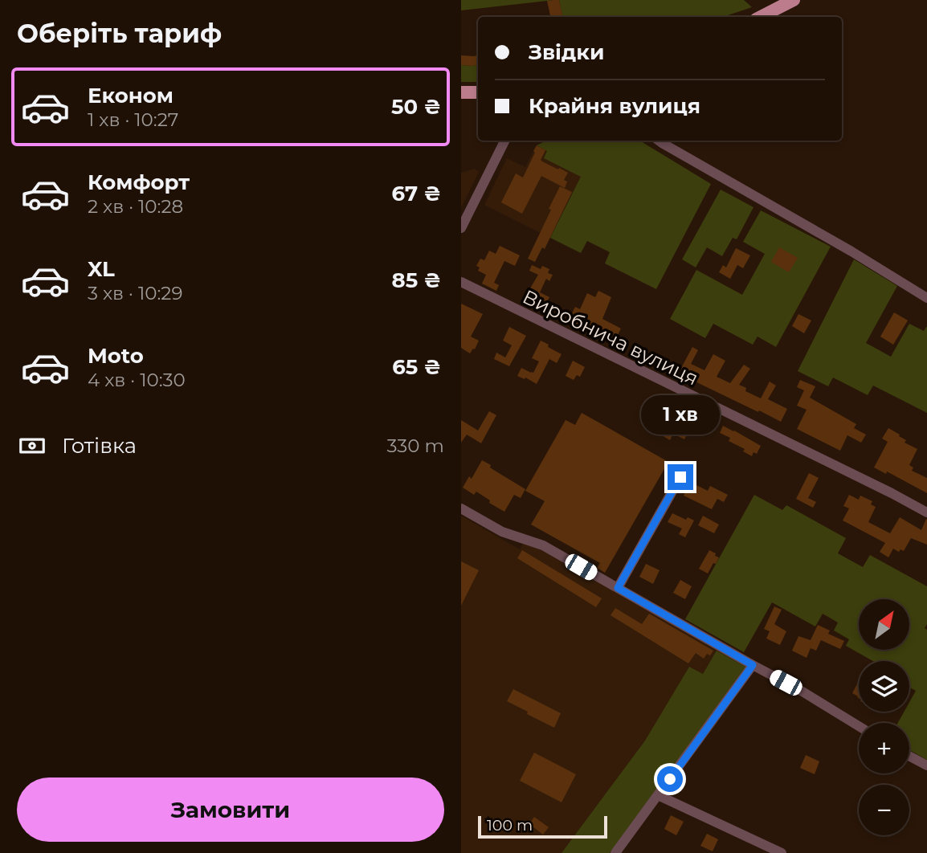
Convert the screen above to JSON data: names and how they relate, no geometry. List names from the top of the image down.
{
  "streets": {
    "street": ["Виробнича вулиця"]
  },
  "scale_bar": "100 m",
  "north": "top right",
  "page": {
    "heading": "Оберіть тариф",
    "banner": ["Звідки", "Крайня вулиця"],
    "list": [
      {
        "name": "Економ",
        "note": "1 хв · 10:27",
        "value": "50 ₴"
      },
      {
        "name": "Комфорт",
        "note": "2 хв · 10:28",
        "value": "67 ₴"
      },
      {
        "name": "XL",
        "note": "3 хв · 10:29",
        "value": "85 ₴"
      },
      {
        "name": "Moto",
        "note": "4 хв · 10:30",
        "value": "65 ₴"
      }
    ],
    "bubble": "1 хв",
    "pay": ["Готівка", "330 m"],
    "map_buttons": ["+", "−"],
    "buttons": "Замовити",
    "scale": "100 m"
  }
}
